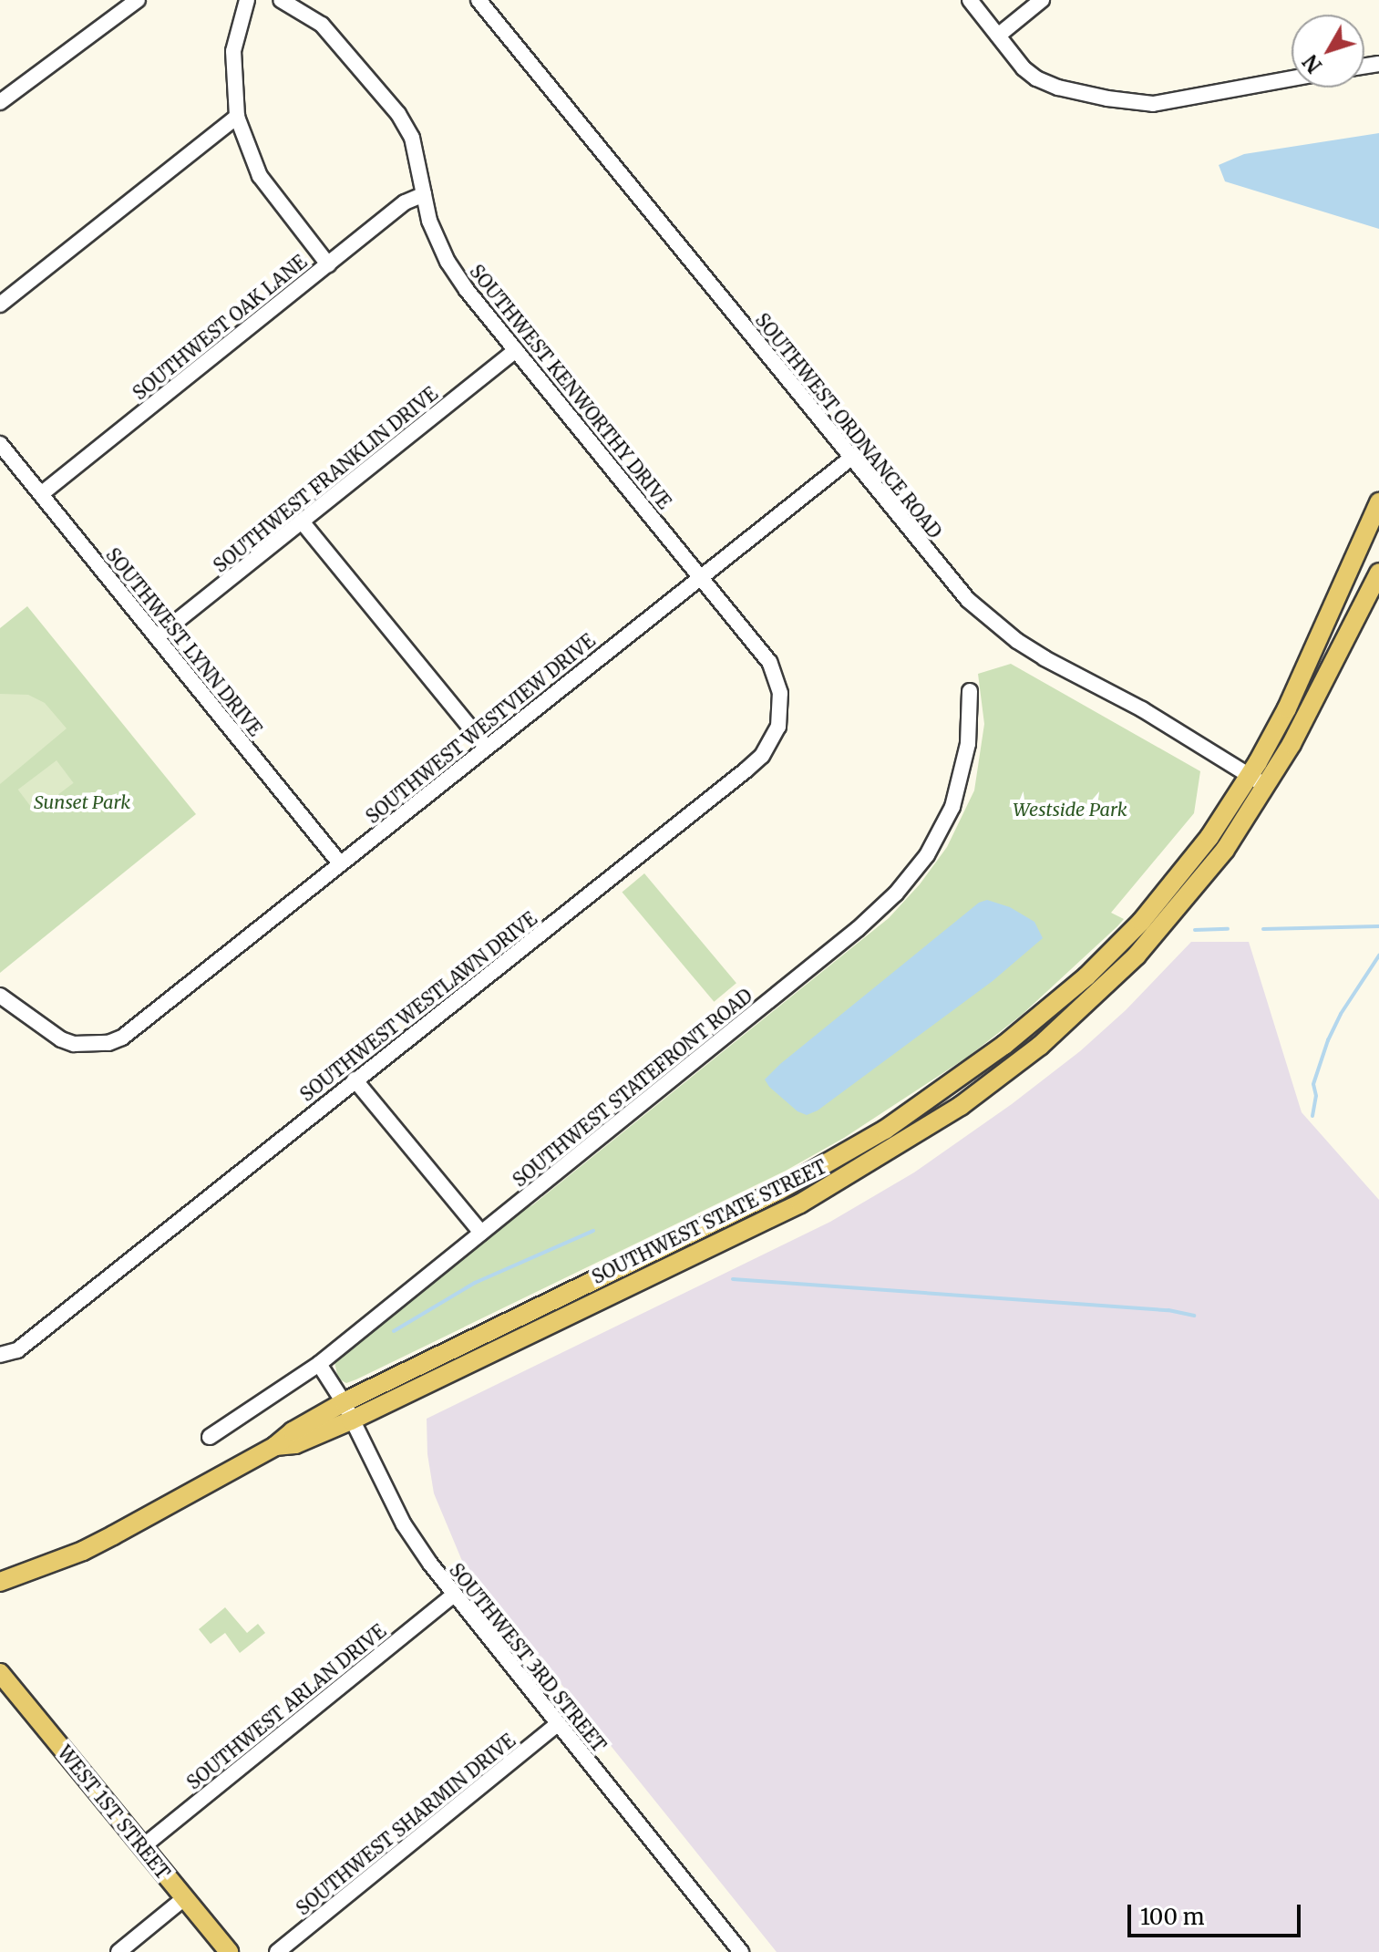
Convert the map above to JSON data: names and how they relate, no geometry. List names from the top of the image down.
{
  "streets": {
    "main road": ["SOUTHWEST STATE STREET", "WEST 1ST STREET"],
    "street": [
      "SOUTHWEST OAK LANE",
      "SOUTHWEST KENWORTHY DRIVE",
      "SOUTHWEST ORDNANCE ROAD",
      "SOUTHWEST FRANKLIN DRIVE",
      "SOUTHWEST LYNN DRIVE",
      "SOUTHWEST WESTVIEW DRIVE",
      "SOUTHWEST WESTLAWN DRIVE",
      "SOUTHWEST STATEFRONT ROAD",
      "SOUTHWEST 3RD STREET",
      "SOUTHWEST ARLAN DRIVE",
      "SOUTHWEST SHARMIN DRIVE"
    ]
  },
  "crossings": [
    ["SOUTHWEST OAK LANE", "SOUTHWEST KENWORTHY DRIVE"],
    ["SOUTHWEST OAK LANE", "SOUTHWEST LYNN DRIVE"],
    ["SOUTHWEST KENWORTHY DRIVE", "SOUTHWEST FRANKLIN DRIVE"],
    ["SOUTHWEST KENWORTHY DRIVE", "SOUTHWEST WESTVIEW DRIVE"],
    ["SOUTHWEST KENWORTHY DRIVE", "SOUTHWEST WESTLAWN DRIVE"],
    ["SOUTHWEST ORDNANCE ROAD", "SOUTHWEST WESTVIEW DRIVE"],
    ["SOUTHWEST ORDNANCE ROAD", "SOUTHWEST STATE STREET"],
    ["SOUTHWEST FRANKLIN DRIVE", "SOUTHWEST LYNN DRIVE"],
    ["SOUTHWEST LYNN DRIVE", "SOUTHWEST WESTVIEW DRIVE"],
    ["SOUTHWEST STATEFRONT ROAD", "SOUTHWEST 3RD STREET"],
    ["SOUTHWEST STATE STREET", "SOUTHWEST 3RD STREET"],
    ["SOUTHWEST 3RD STREET", "SOUTHWEST ARLAN DRIVE"],
    ["SOUTHWEST 3RD STREET", "SOUTHWEST SHARMIN DRIVE"],
    ["SOUTHWEST ARLAN DRIVE", "WEST 1ST STREET"]
  ],
  "parks": ["Sunset Park", "Westside Park"],
  "scale_bar": "100 m",
  "north": "bottom left"
}
